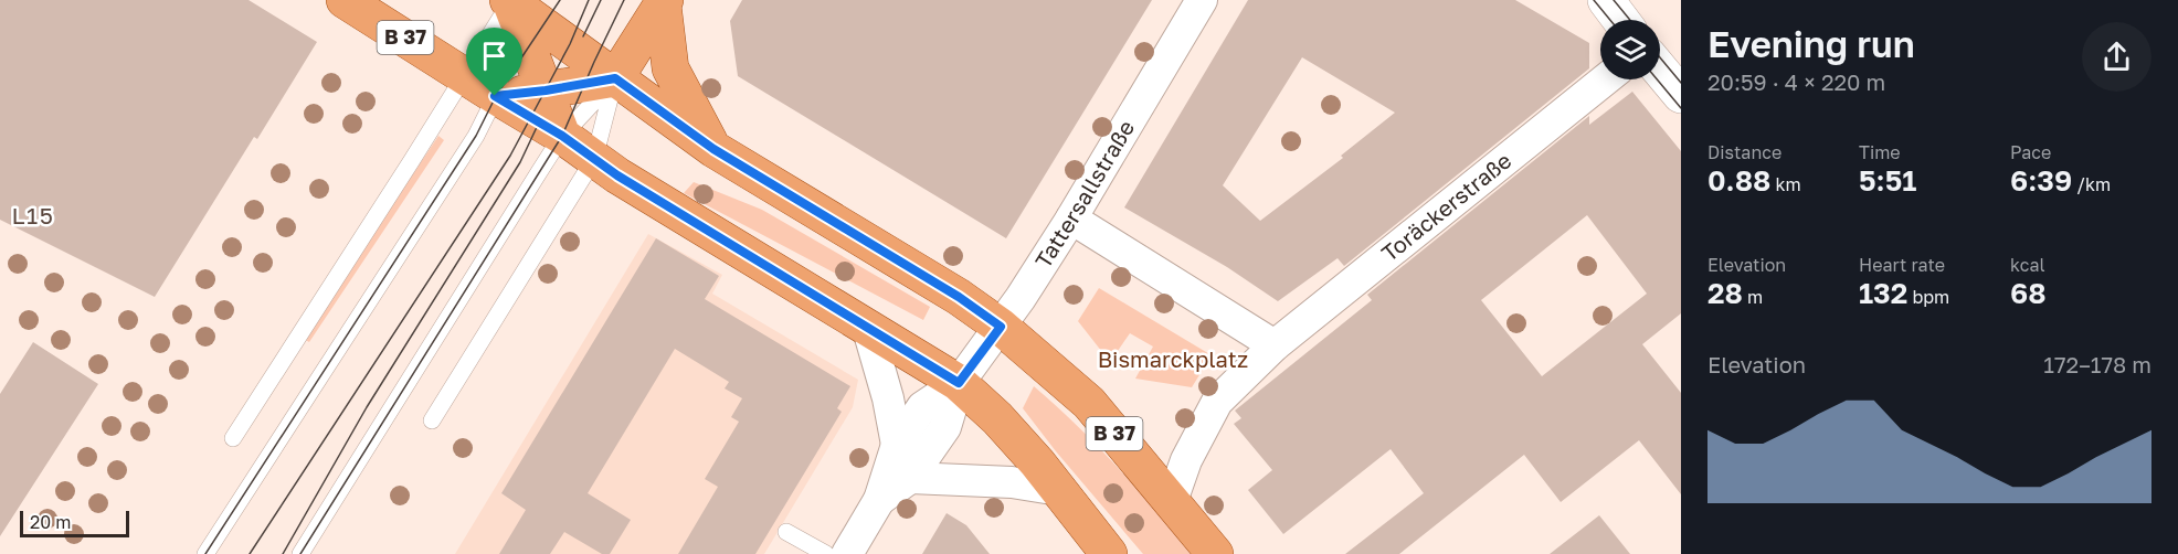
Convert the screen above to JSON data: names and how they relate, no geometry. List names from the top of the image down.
{
  "streets": {
    "main road": ["B 37"],
    "street": ["Tattersallstraße", "Toräckerstraße"]
  },
  "crossings": [
    ["B 37", "Tattersallstraße"]
  ],
  "districts": ["L15"],
  "parks": ["Bismarckplatz"],
  "scale_bar": "20 m",
  "page": {
    "heading": ["Evening run", "20:59 · 4 × 220 m"],
    "stats": [
      ["Distance", "0.88 km"],
      ["Time", "5:51"],
      ["Pace", "6:39 /km"],
      ["Elevation", "28 m"],
      ["Heart rate", "132 bpm"],
      ["kcal", "68"]
    ],
    "chart": ["Elevation", "172–178 m"],
    "scale": "20 m"
  }
}
